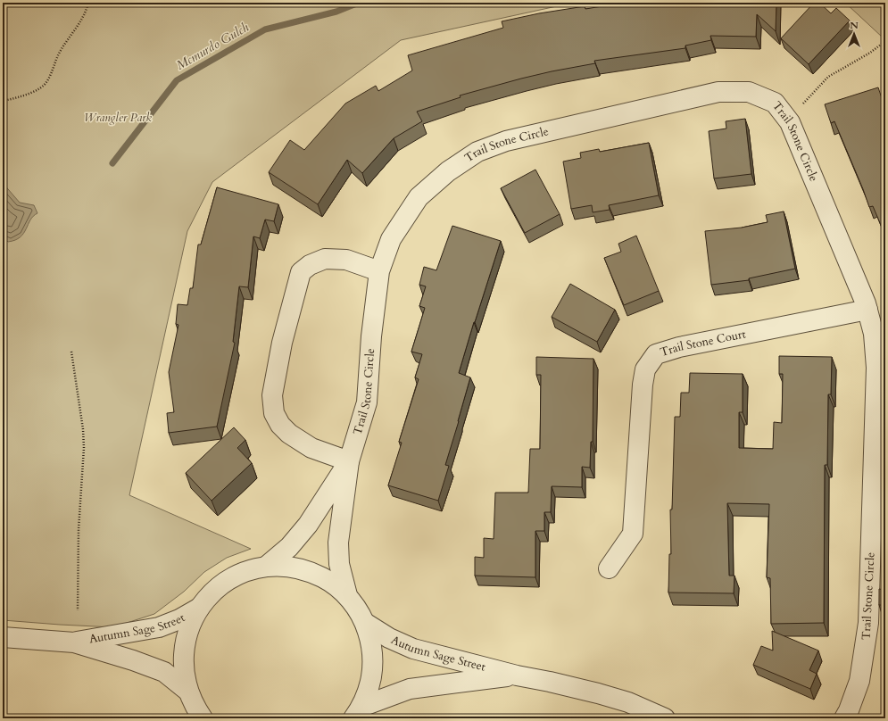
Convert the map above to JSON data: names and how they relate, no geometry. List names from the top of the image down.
{
  "streets": {
    "street": ["Trail Stone Circle", "Trail Stone Court", "Autumn Sage Street"]
  },
  "crossings": [
    ["Trail Stone Circle", "Trail Stone Court"]
  ],
  "water": ["Mcmurdo Gulch"],
  "parks": ["Wrangler Park"],
  "north": "top"
}
